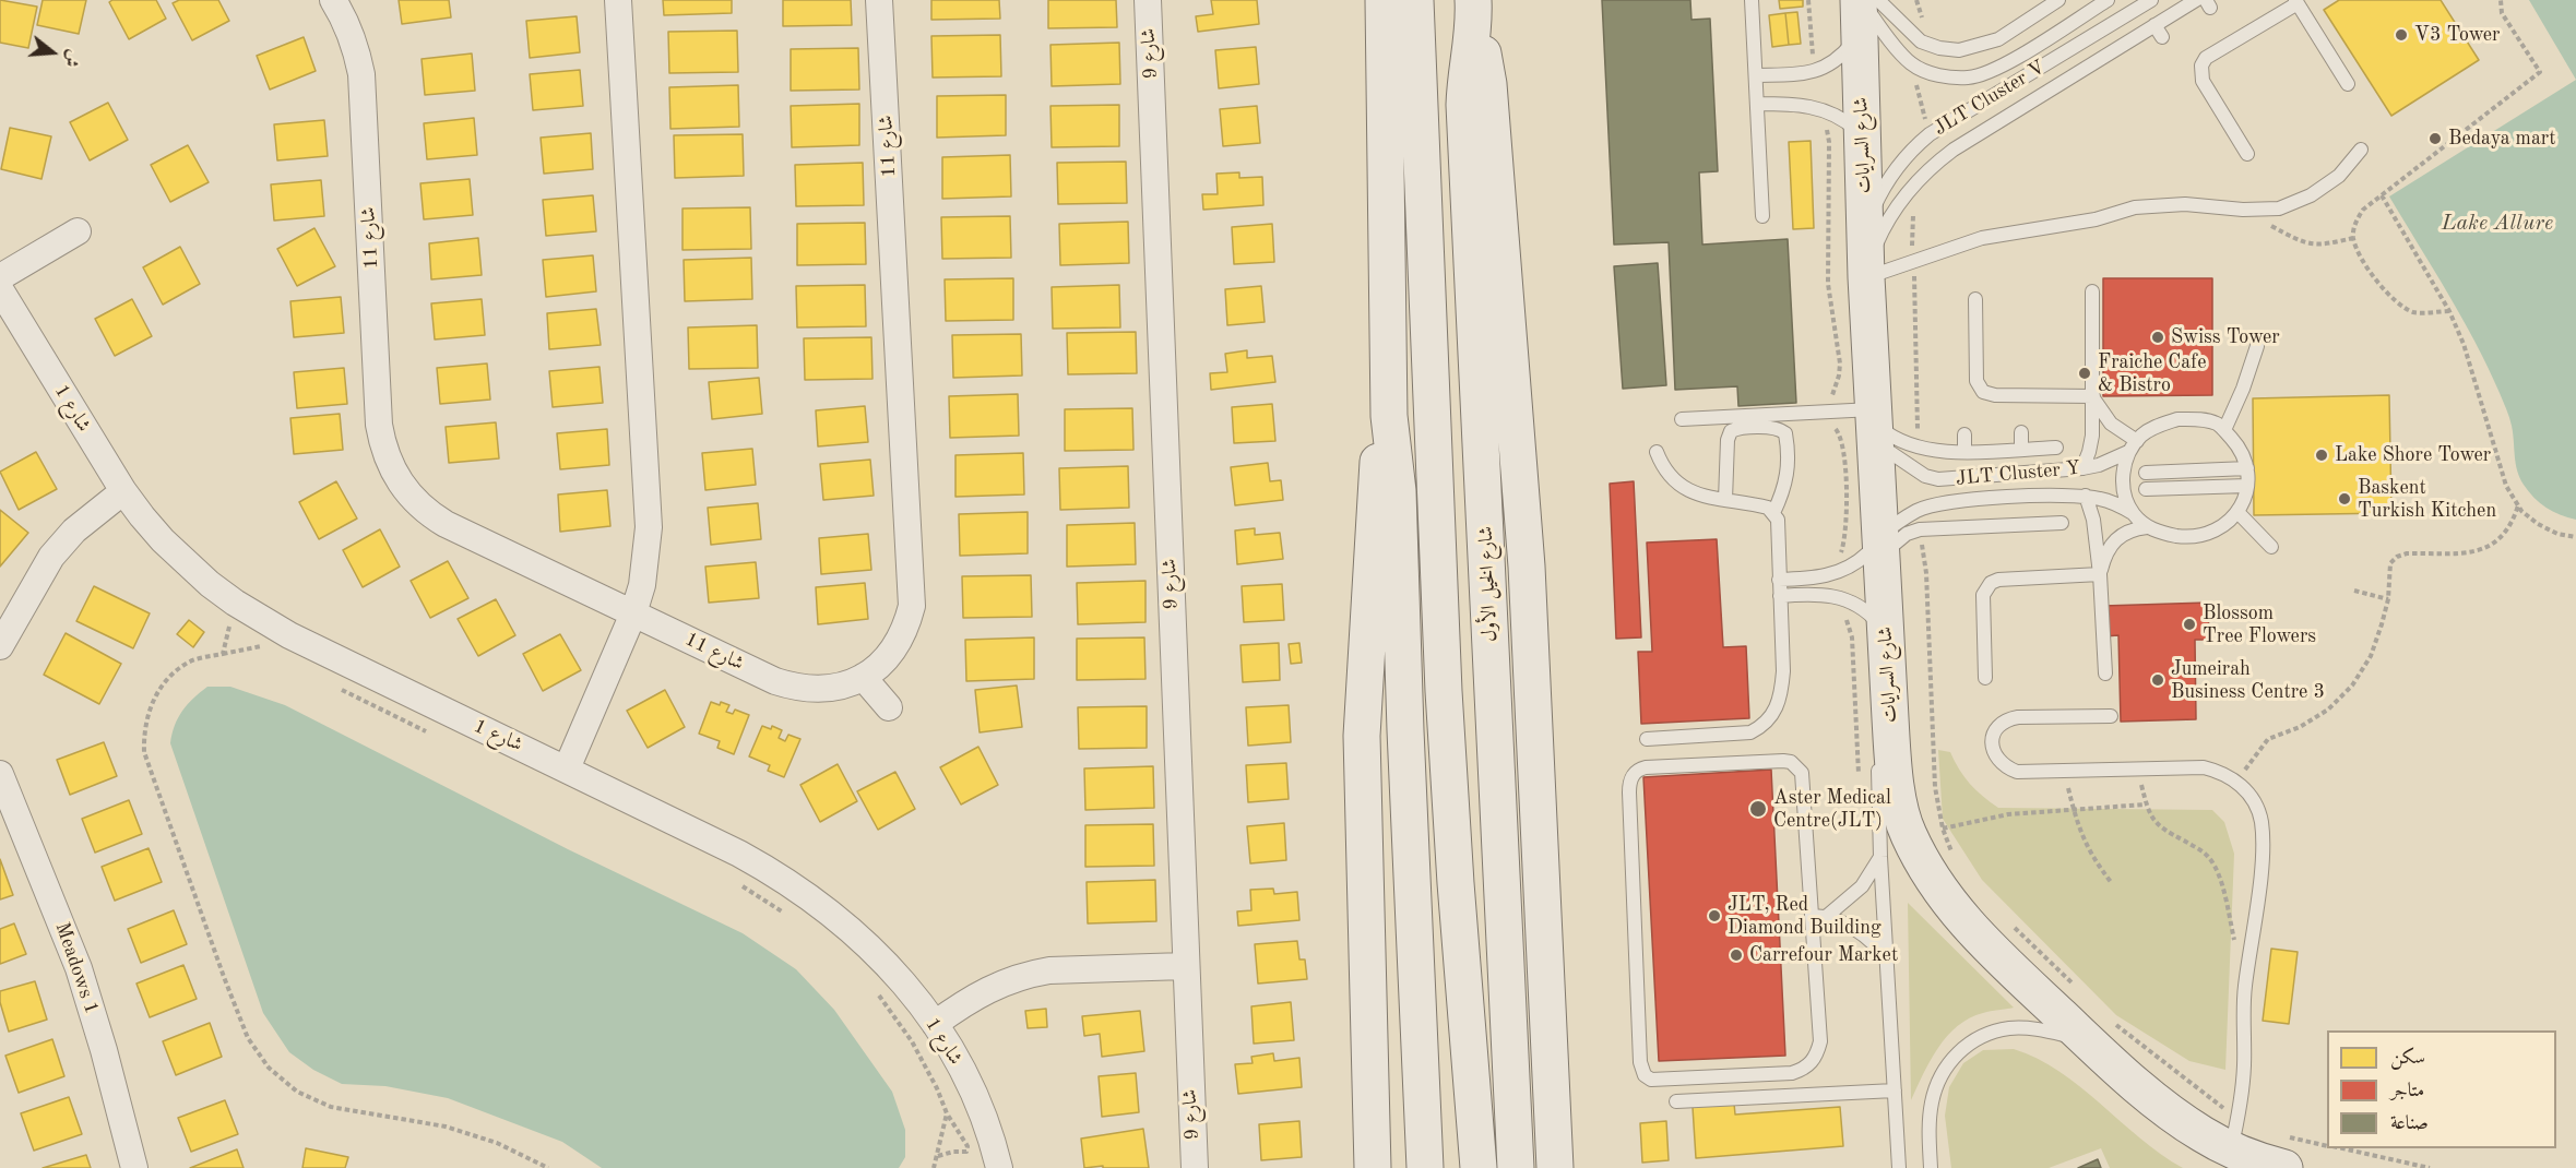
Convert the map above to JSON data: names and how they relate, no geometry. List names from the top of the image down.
{
  "streets": {
    "main road": ["شارع السرايات", "شارع الخيل الأول"],
    "street": [
      "شارع 9",
      "شارع 11",
      "شارع 1",
      "Meadows 1"
    ],
    "lane": ["JLT Cluster V", "JLT Cluster Y"]
  },
  "crossings": [
    ["JLT Cluster V", "شارع السرايات"],
    ["شارع السرايات", "JLT Cluster Y"]
  ],
  "water": ["Lake Allure"],
  "places": [
    "V3 Tower",
    "Bedaya mart",
    "Swiss Tower",
    "Fraiche Cafe & Bistro",
    "Lake Shore Tower",
    "Baskent Turkish Kitchen",
    "Blossom Tree Flowers",
    "Jumeirah Business Centre 3",
    "Aster Medical Centre(JLT)",
    "JLT, Red Diamond Building",
    "Carrefour Market"
  ],
  "legend": ["سكن", "متاجر", "صناعة"],
  "north": "right"
}
